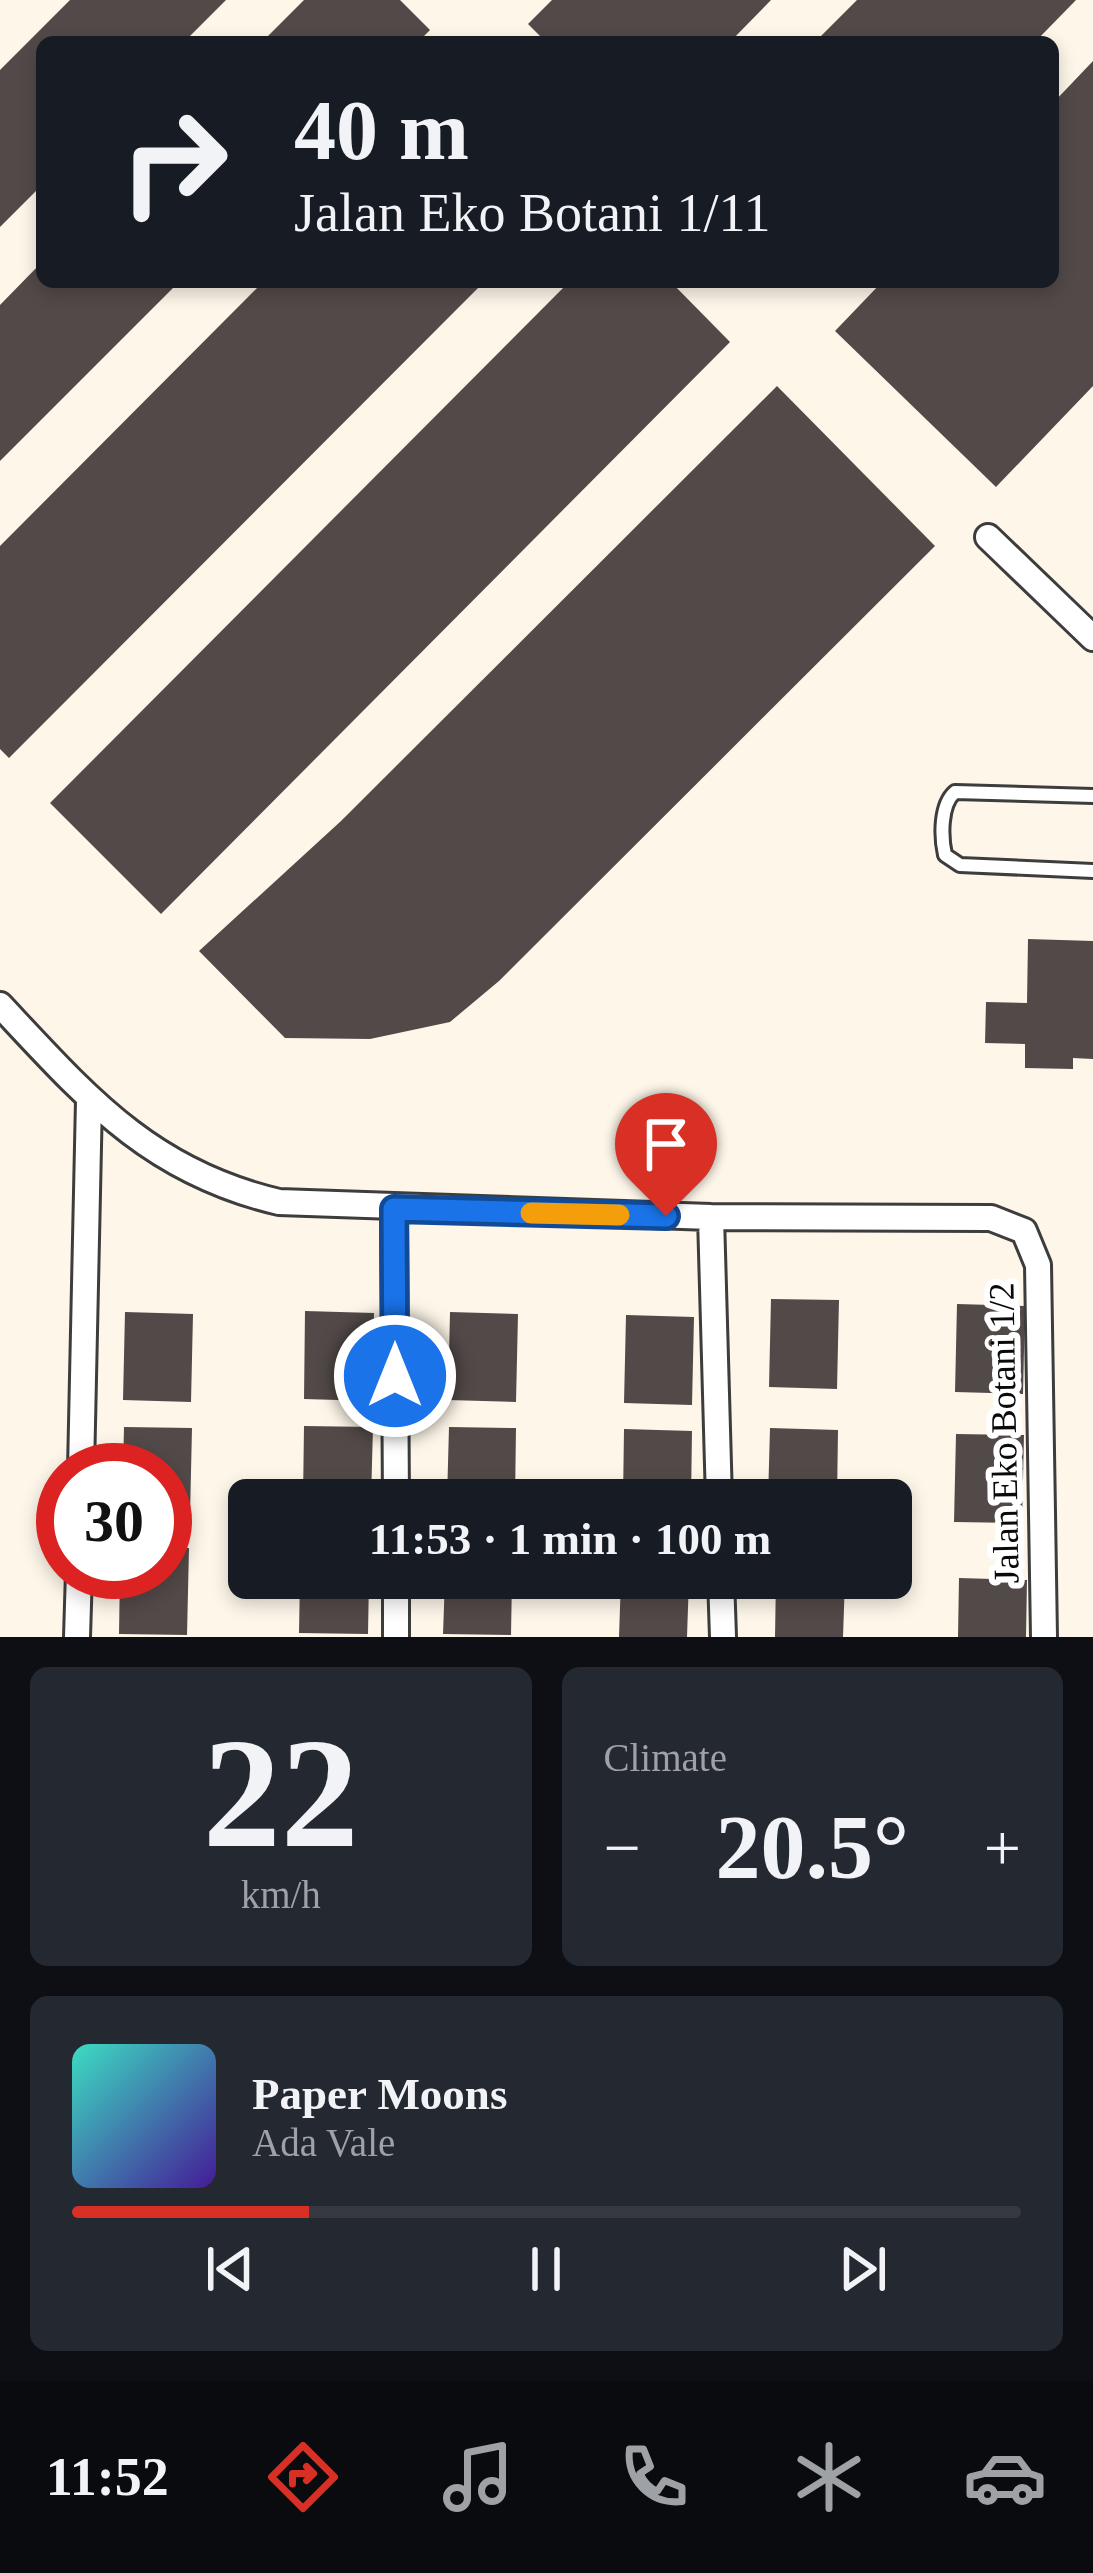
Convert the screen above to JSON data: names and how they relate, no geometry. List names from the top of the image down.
{
  "streets": {
    "street": ["Jalan Eko Botani 1/2"]
  },
  "page": {
    "turn": ["40 m", "Jalan Eko Botani 1/11"],
    "limit": "30",
    "trip": "11:53 · 1 min · 100 m",
    "tile": [
      ["22", "km/h"],
      "Climate"
    ],
    "heat": ["−", "20.5°", "+"],
    "song": ["Paper Moons", "Ada Vale"],
    "tabs": "11:52"
  }
}
